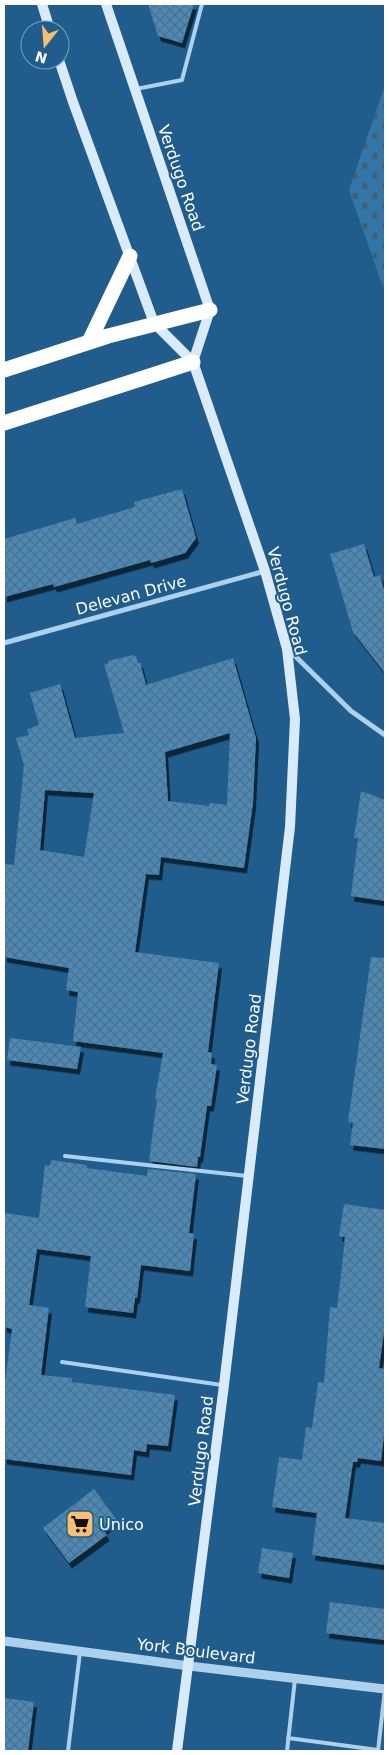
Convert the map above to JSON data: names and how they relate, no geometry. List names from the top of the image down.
{
  "streets": {
    "main road": ["Verdugo Road"],
    "street": ["Delevan Drive", "York Boulevard"]
  },
  "crossings": [
    ["Verdugo Road", "Delevan Drive"],
    ["Verdugo Road", "York Boulevard"]
  ],
  "places": {
    "supermarket": ["Unico"]
  },
  "north": "bottom"
}
